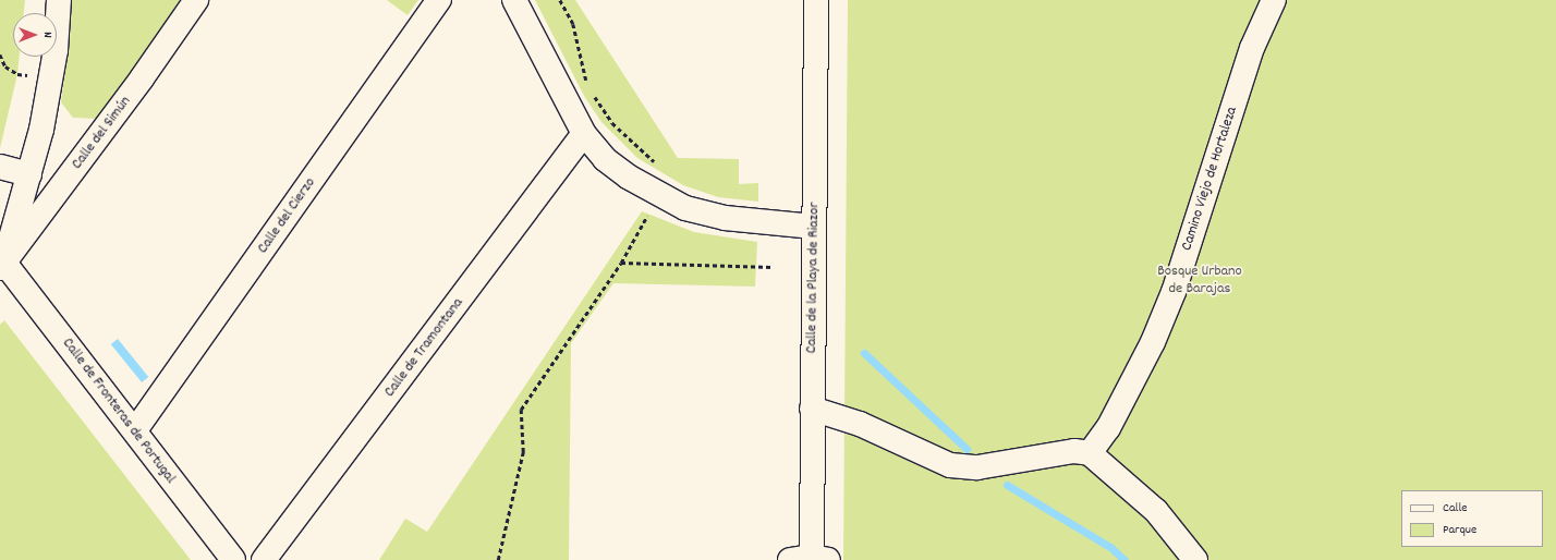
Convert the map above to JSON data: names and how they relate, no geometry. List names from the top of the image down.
{
  "streets": {
    "street": [
      "Calle del Simún",
      "Camino Viejo de Hortaleza",
      "Calle del Cierzo",
      "Calle de la Playa de Riazor",
      "Calle de Tramontana",
      "Calle de Fronteras de Portugal"
    ]
  },
  "crossings": [
    ["Calle del Simún", "Calle de Fronteras de Portugal"],
    ["Calle del Cierzo", "Calle de Fronteras de Portugal"]
  ],
  "parks": ["Bosque Urbano de Barajas"],
  "legend": ["Calle", "Parque"],
  "north": "right"
}
